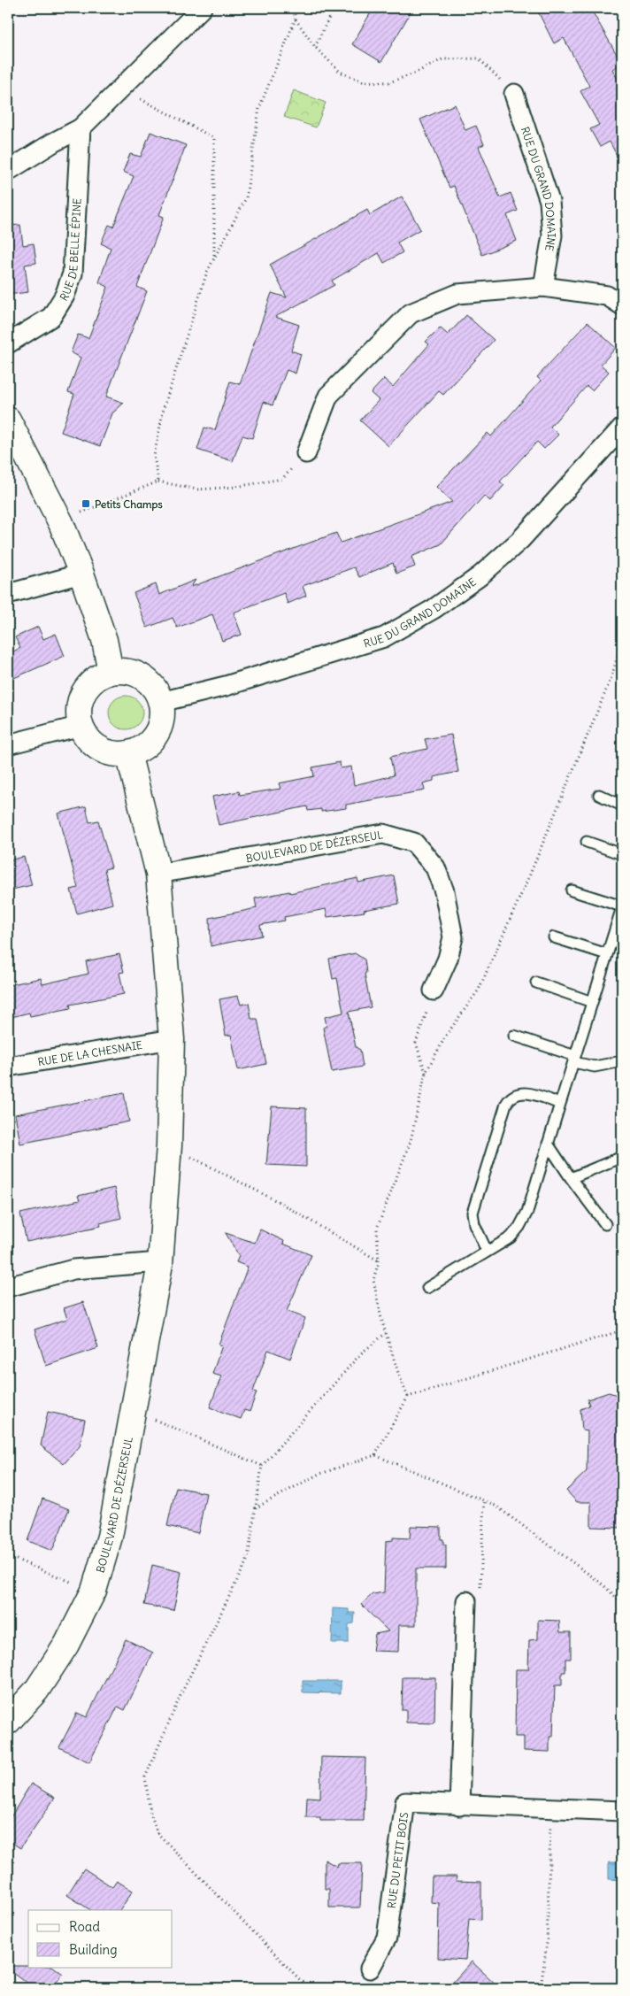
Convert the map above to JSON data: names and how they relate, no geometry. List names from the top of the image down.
{
  "streets": {
    "street": [
      "RUE DU GRAND DOMAINE",
      "RUE DE BELLE ÉPINE",
      "BOULEVARD DE DÉZERSEUL",
      "RUE DE LA CHESNAIE",
      "RUE DU PETIT BOIS"
    ]
  },
  "crossings": [
    ["RUE DU GRAND DOMAINE", "BOULEVARD DE DÉZERSEUL"],
    ["BOULEVARD DE DÉZERSEUL", "RUE DE LA CHESNAIE"]
  ],
  "places": {
    "transit": ["Petits Champs"]
  },
  "legend": ["Road", "Building"]
}
